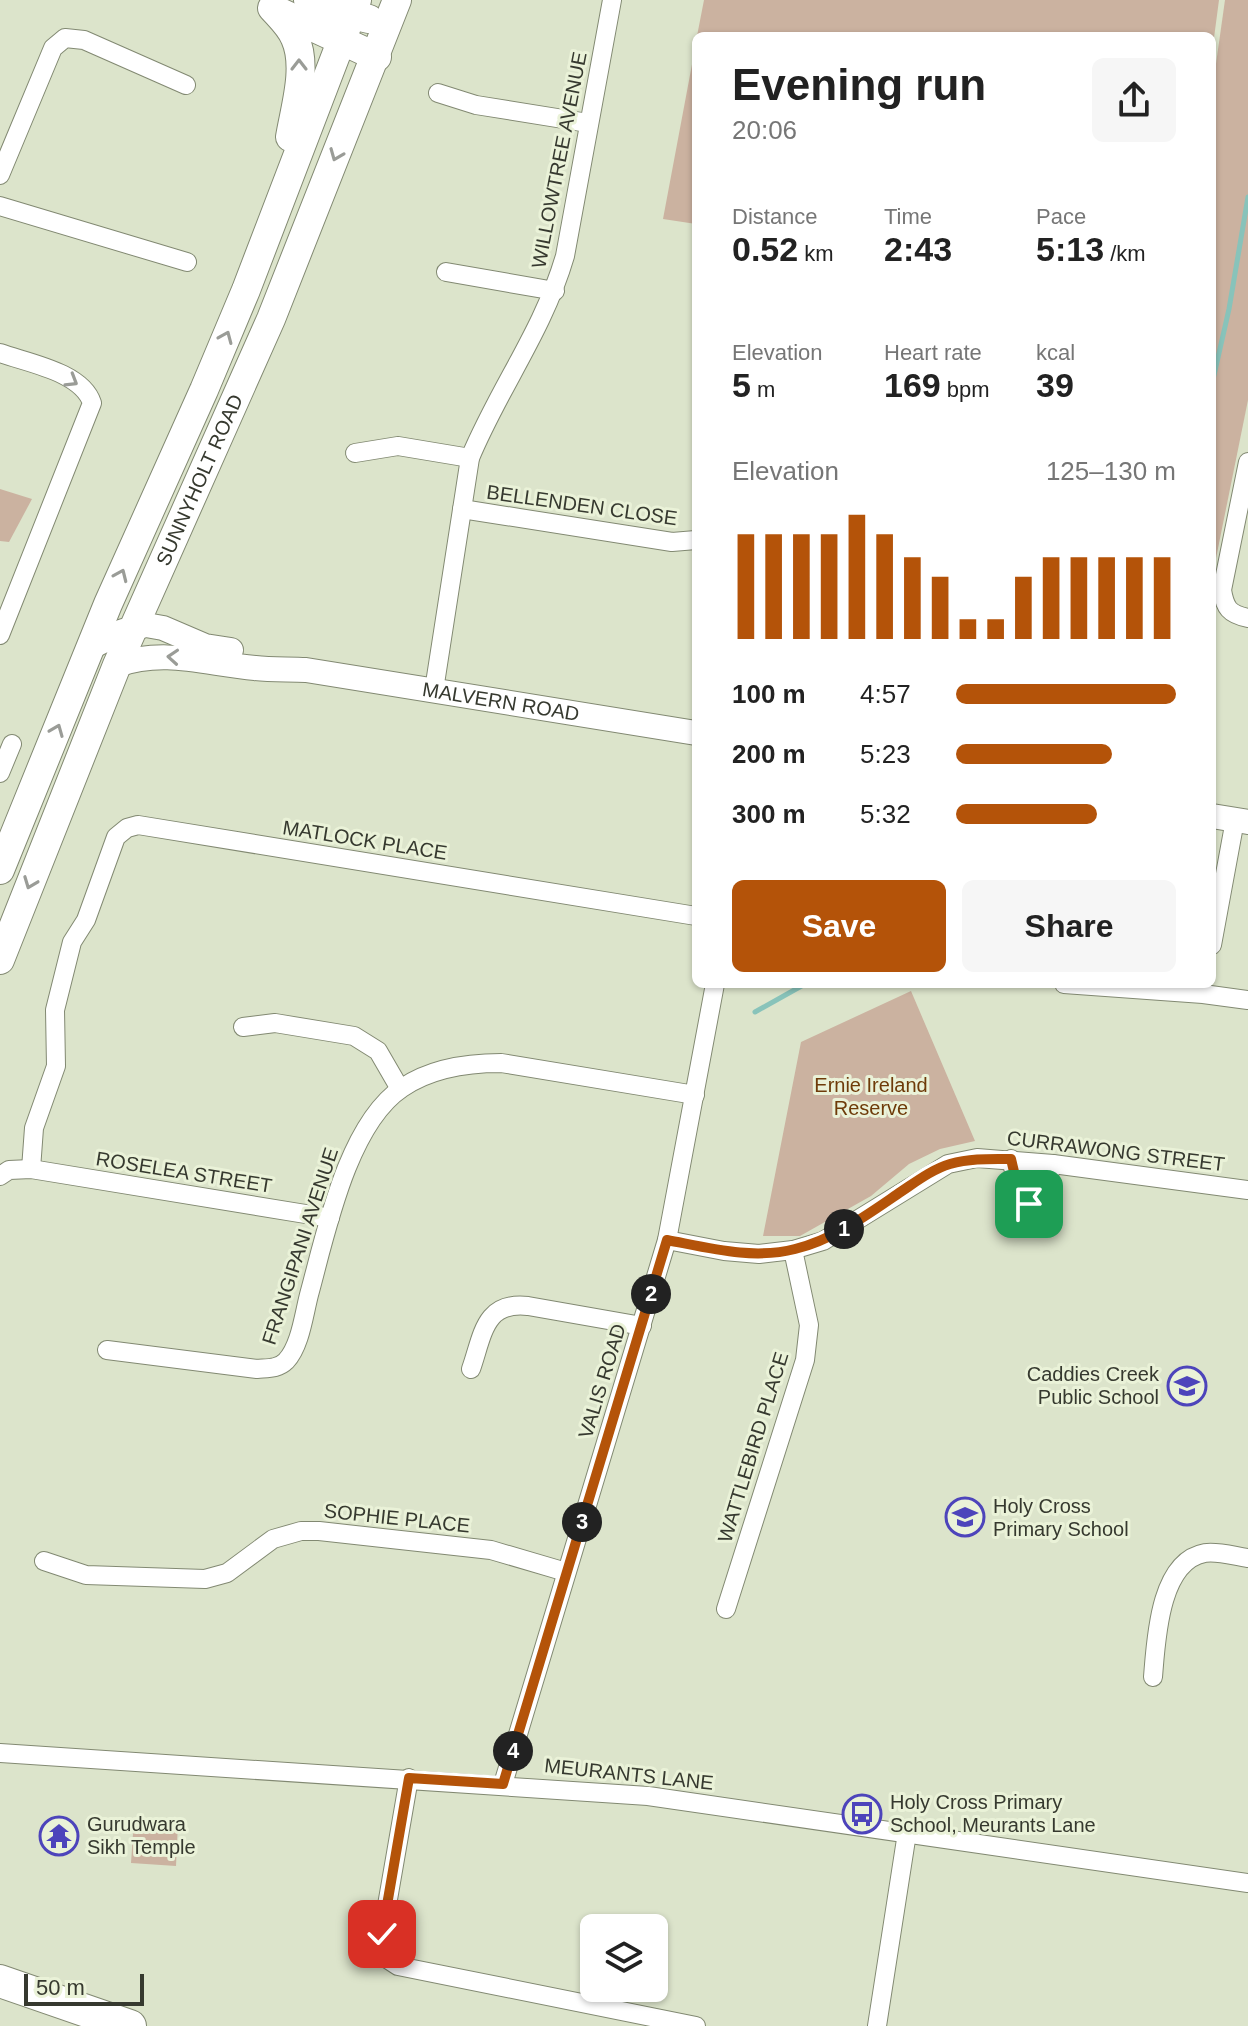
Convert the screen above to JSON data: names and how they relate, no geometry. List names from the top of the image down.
{
  "streets": {
    "main road": ["SUNNYHOLT ROAD"],
    "street": [
      "WILLOWTREE AVENUE",
      "BELLENDEN CLOSE",
      "MALVERN ROAD",
      "MATLOCK PLACE",
      "CURRAWONG STREET",
      "ROSELEA STREET",
      "FRANGIPANI AVENUE",
      "VALIS ROAD",
      "WATTLEBIRD PLACE",
      "SOPHIE PLACE",
      "MEURANTS LANE"
    ]
  },
  "crossings": [
    ["WILLOWTREE AVENUE", "BELLENDEN CLOSE"],
    ["WILLOWTREE AVENUE", "MALVERN ROAD"],
    ["SUNNYHOLT ROAD", "MALVERN ROAD"],
    ["MATLOCK PLACE", "ROSELEA STREET"],
    ["CURRAWONG STREET", "VALIS ROAD"],
    ["CURRAWONG STREET", "WATTLEBIRD PLACE"],
    ["ROSELEA STREET", "FRANGIPANI AVENUE"],
    ["FRANGIPANI AVENUE", "VALIS ROAD"],
    ["VALIS ROAD", "SOPHIE PLACE"],
    ["VALIS ROAD", "MEURANTS LANE"]
  ],
  "parks": ["Ernie Ireland Reserve"],
  "places": {
    "school or university": ["Caddies Creek Public School", "Holy Cross Primary School"],
    "bus stop": ["Holy Cross Primary School, Meurants Lane"],
    "temple": ["Gurudwara Sikh Temple"]
  },
  "scale_bar": "50 m",
  "page": {
    "heading": ["Evening run", "20:06"],
    "stats": [
      ["Distance", "0.52 km"],
      ["Time", "2:43"],
      ["Pace", "5:13 /km"],
      ["Elevation", "5 m"],
      ["Heart rate", "169 bpm"],
      ["kcal", "39"]
    ],
    "chart": ["Elevation", "125–130 m"],
    "list": [
      {
        "name": "100 m",
        "note": "4:57"
      },
      {
        "name": "200 m",
        "note": "5:23"
      },
      {
        "name": "300 m",
        "note": "5:32"
      }
    ],
    "buttons": ["Save", "Share"],
    "pins": [
      "1",
      "2",
      "3",
      "4"
    ],
    "scale": "50 m"
  }
}
